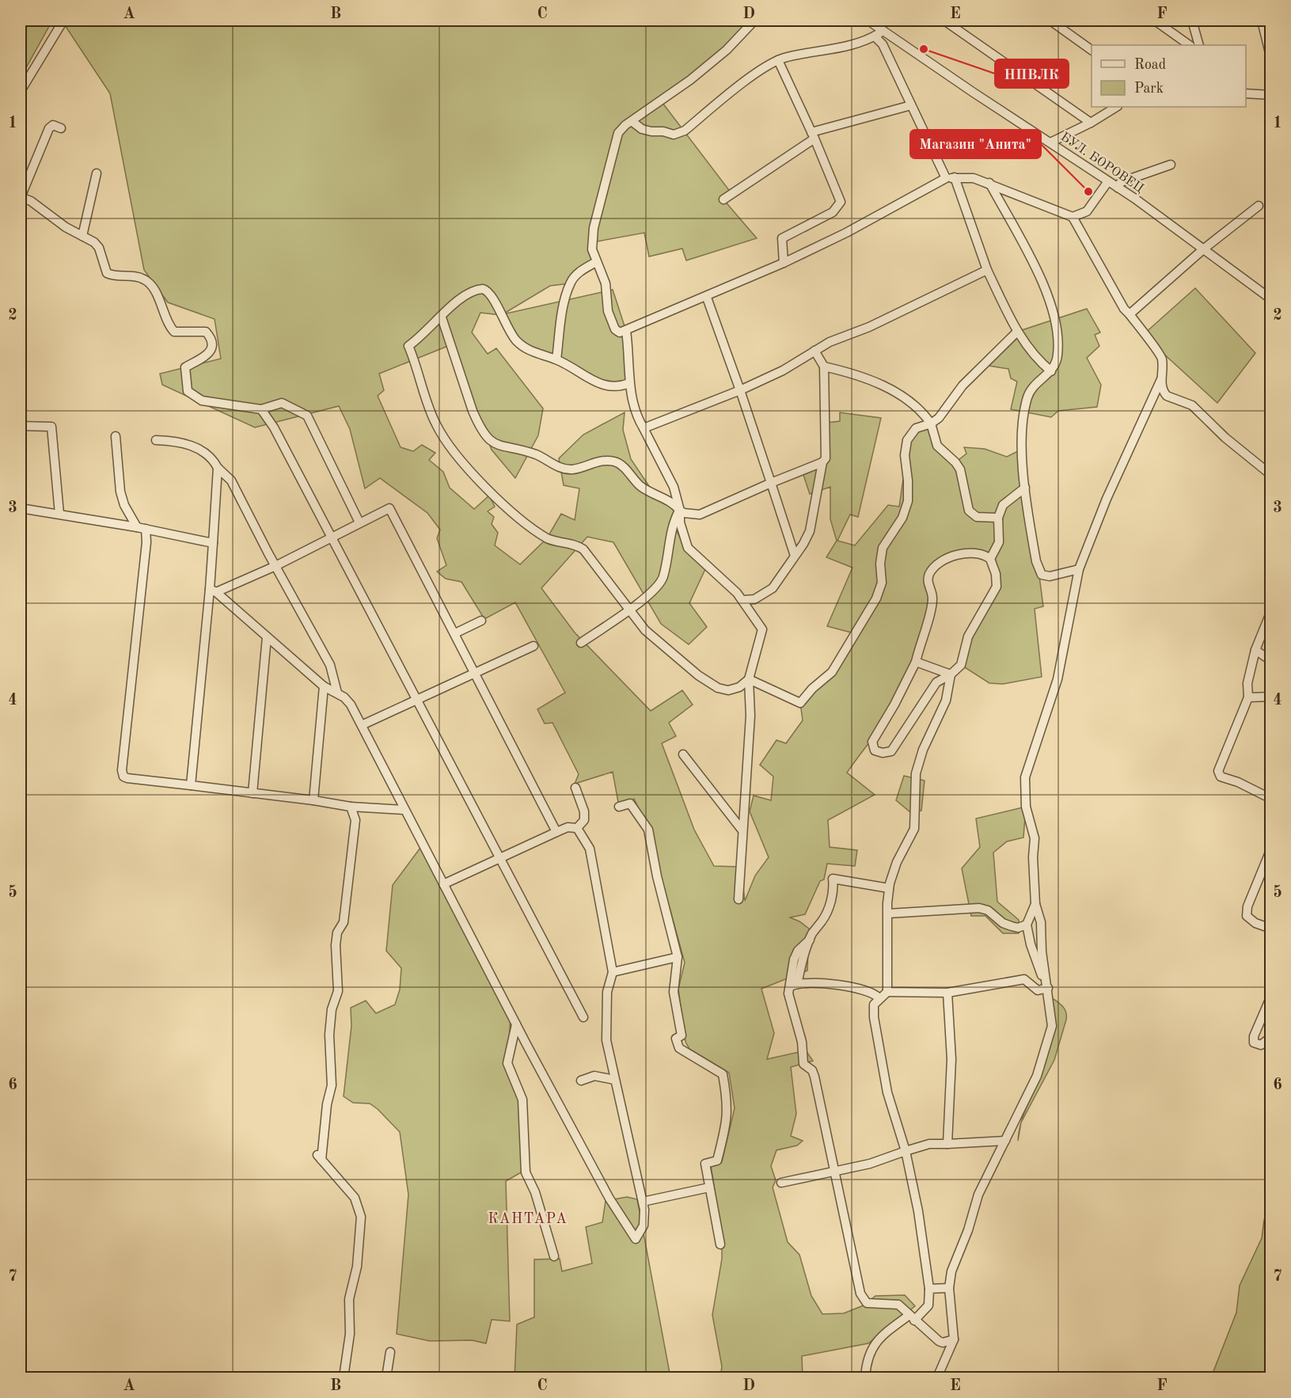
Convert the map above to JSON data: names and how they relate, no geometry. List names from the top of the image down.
{
  "streets": {
    "street": ["БУЛ. БОРОВЕЦ"]
  },
  "districts": ["КАНТАРА"],
  "places": ["НПВЛК", "Магазин \"Анита\""],
  "legend": ["Road", "Park"],
  "grid": {
    "columns": [
      "A",
      "B",
      "C",
      "D",
      "E",
      "F"
    ],
    "rows": [
      "1",
      "2",
      "3",
      "4",
      "5",
      "6",
      "7"
    ]
  }
}
